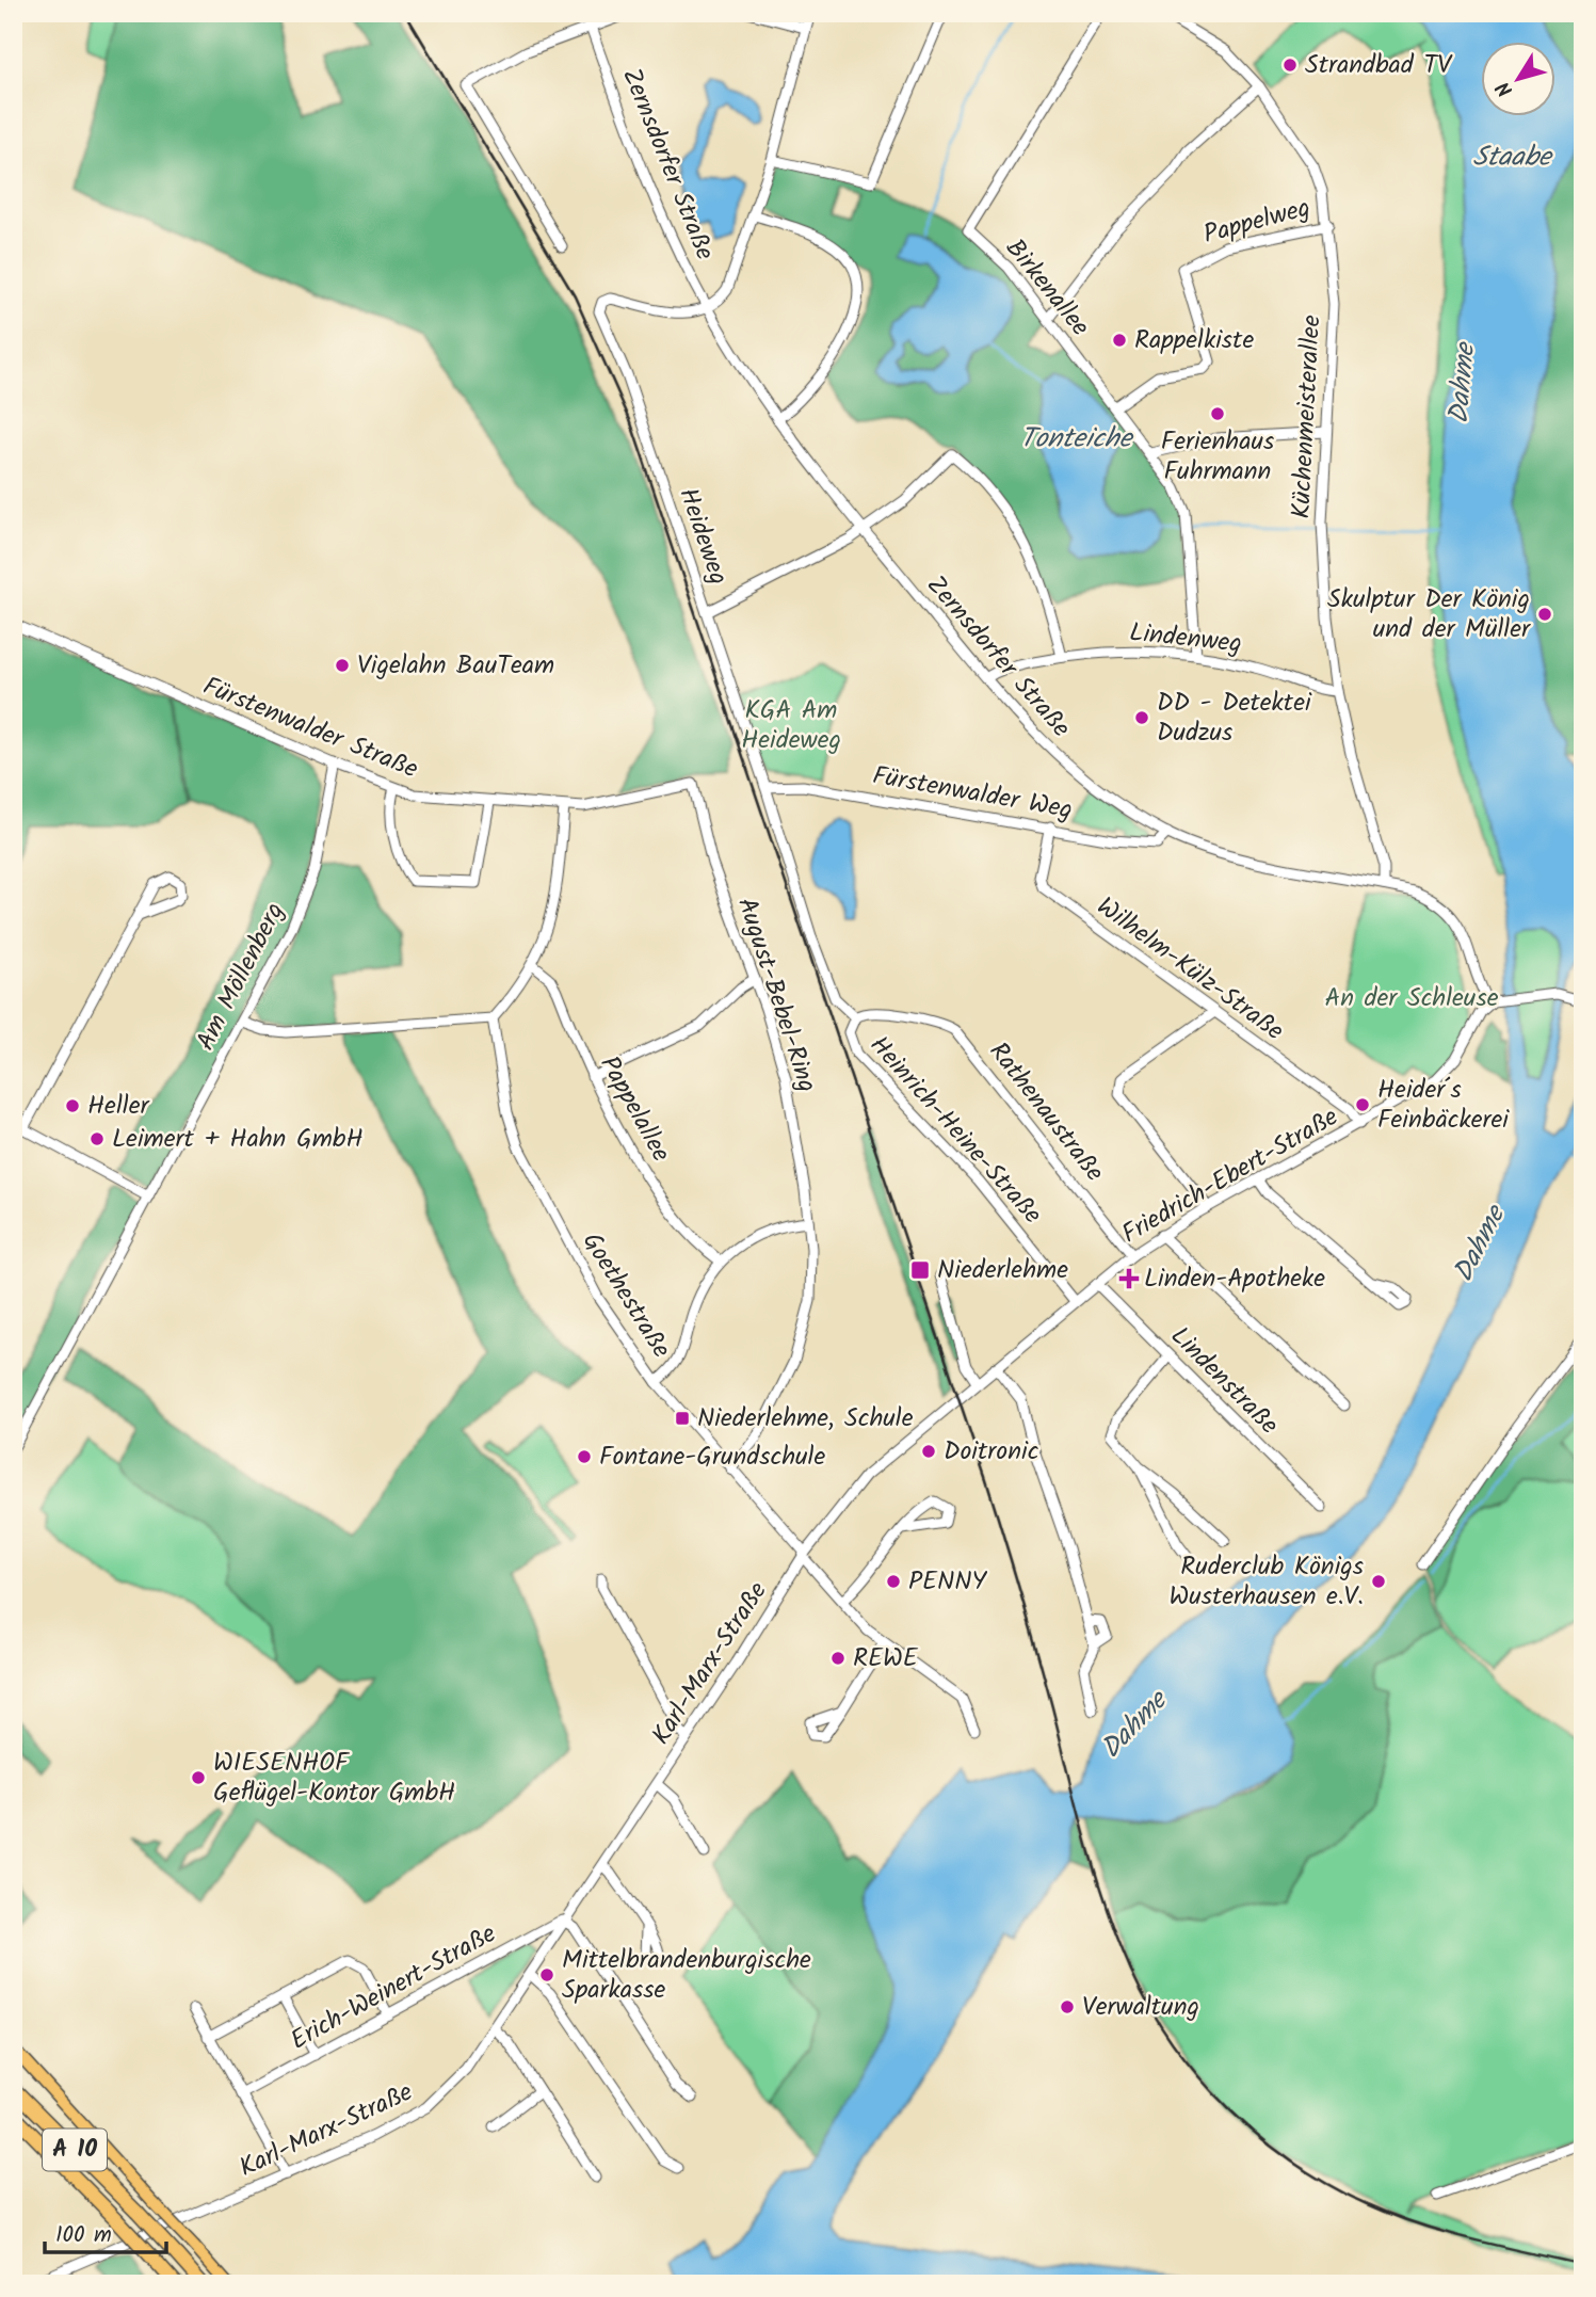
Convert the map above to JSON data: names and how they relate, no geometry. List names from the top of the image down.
{
  "streets": {
    "highway": ["A 10"],
    "street": [
      "Zernsdorfer Straße",
      "Pappelweg",
      "Birkenallee",
      "Küchenmeisterallee",
      "Heideweg",
      "Lindenweg",
      "Fürstenwalder Straße",
      "Fürstenwalder Weg",
      "Wilhelm-Külz-Straße",
      "Am Möllenberg",
      "August-Bebel-Ring",
      "Pappelallee",
      "Rathenaustraße",
      "Heinrich-Heine-Straße",
      "Friedrich-Ebert-Straße",
      "Goethestraße",
      "Lindenstraße",
      "Karl-Marx-Straße",
      "Erich-Weinert-Straße"
    ]
  },
  "crossings": [
    ["Zernsdorfer Straße", "Küchenmeisterallee"],
    ["Zernsdorfer Straße", "Heideweg"],
    ["Zernsdorfer Straße", "Lindenweg"],
    ["Zernsdorfer Straße", "Fürstenwalder Weg"],
    ["Zernsdorfer Straße", "Friedrich-Ebert-Straße"],
    ["Pappelweg", "Birkenallee"],
    ["Pappelweg", "Küchenmeisterallee"],
    ["Birkenallee", "Lindenweg"],
    ["Küchenmeisterallee", "Lindenweg"],
    ["Heideweg", "Fürstenwalder Weg"],
    ["Heideweg", "Heinrich-Heine-Straße"],
    ["Fürstenwalder Straße", "Am Möllenberg"],
    ["Fürstenwalder Straße", "August-Bebel-Ring"],
    ["Fürstenwalder Weg", "Wilhelm-Külz-Straße"],
    ["Fürstenwalder Weg", "Heinrich-Heine-Straße"],
    ["Wilhelm-Külz-Straße", "Friedrich-Ebert-Straße"],
    ["August-Bebel-Ring", "Goethestraße"],
    ["Rathenaustraße", "Heinrich-Heine-Straße"],
    ["Rathenaustraße", "Friedrich-Ebert-Straße"],
    ["Heinrich-Heine-Straße", "Friedrich-Ebert-Straße"],
    ["Friedrich-Ebert-Straße", "Lindenstraße"],
    ["Friedrich-Ebert-Straße", "Karl-Marx-Straße"],
    ["Goethestraße", "Karl-Marx-Straße"],
    ["Karl-Marx-Straße", "Erich-Weinert-Straße"]
  ],
  "water": ["Staabe", "Dahme", "Tonteiche"],
  "parks": ["KGA Am Heideweg", "An der Schleuse"],
  "places": {
    "other": [
      "Strandbad TV",
      "Rappelkiste",
      "Ferienhaus Fuhrmann",
      "Skulptur Der König und der Müller",
      "Vigelahn BauTeam",
      "DD - Detektei Dudzus",
      "Heider´s Feinbäckerei",
      "Heller",
      "Leimert + Hahn GmbH",
      "Doitronic",
      "Fontane-Grundschule",
      "PENNY",
      "Ruderclub Königs Wusterhausen e.V.",
      "REWE",
      "WIESENHOF Geflügel-Kontor GmbH",
      "Mittelbrandenburgische Sparkasse",
      "Verwaltung"
    ],
    "transit": ["Niederlehme", "Niederlehme, Schule"],
    "health": ["Linden-Apotheke"]
  },
  "scale_bar": "100 m",
  "north": "bottom left"
}
